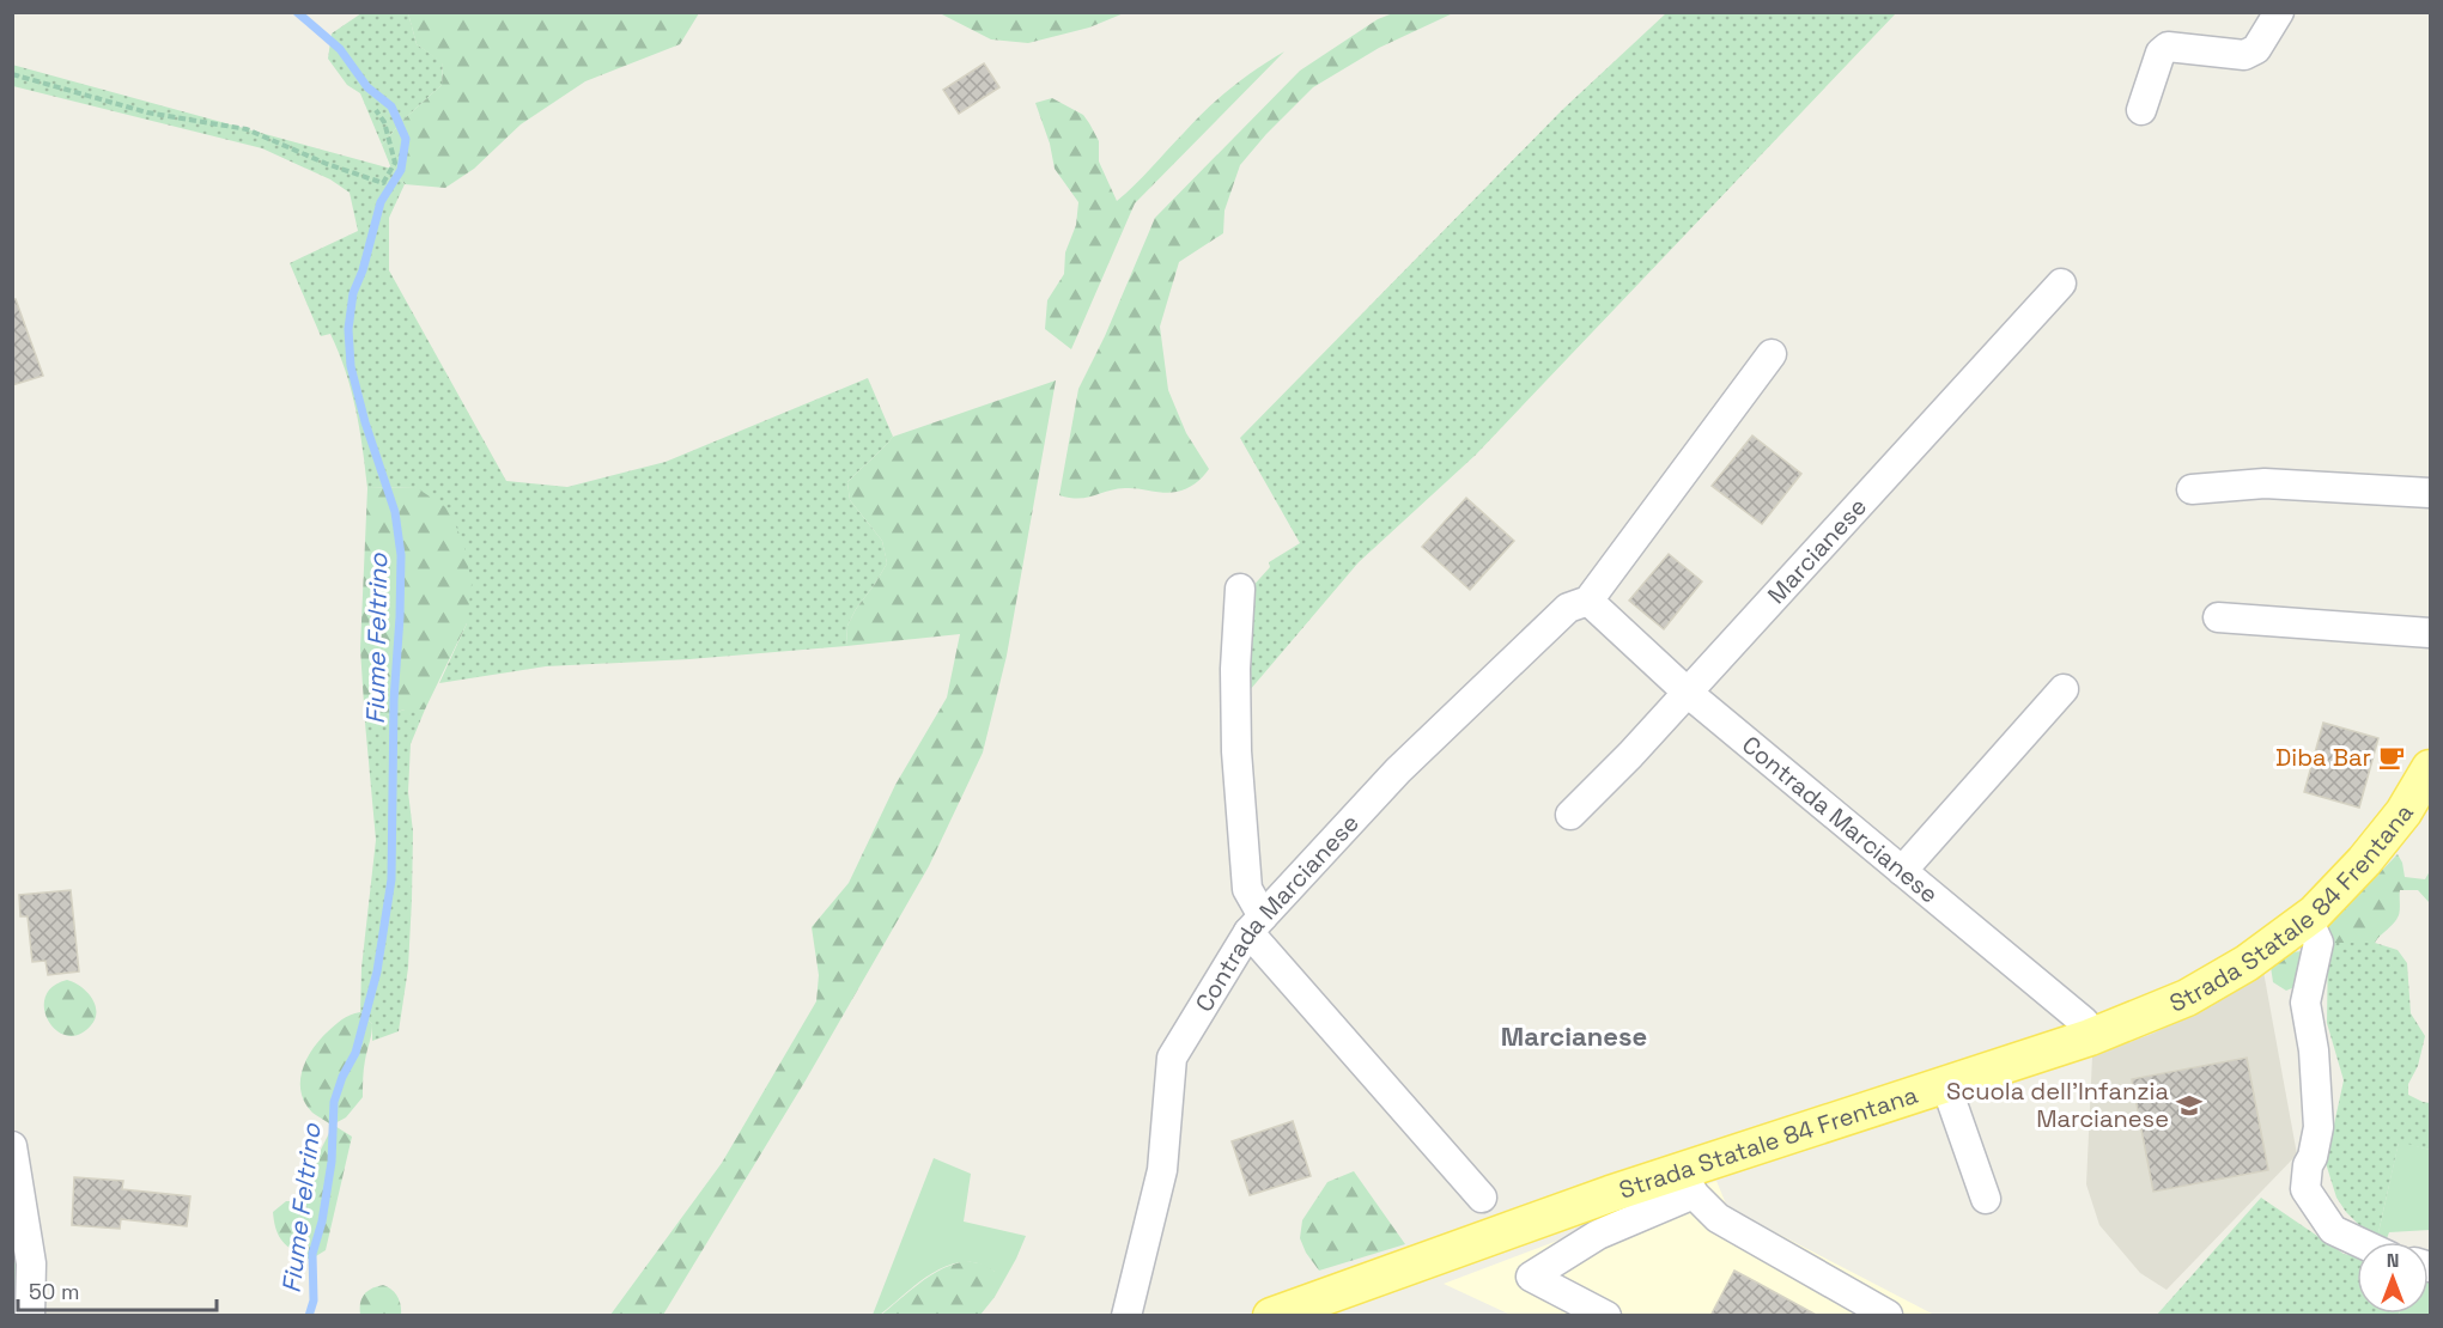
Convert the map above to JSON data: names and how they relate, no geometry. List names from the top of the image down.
{
  "streets": {
    "main road": ["Strada Statale 84 Frentana"],
    "street": ["Marcianese", "Contrada Marcianese"]
  },
  "crossings": [
    ["Marcianese", "Contrada Marcianese"],
    ["Contrada Marcianese", "Strada Statale 84 Frentana"]
  ],
  "districts": ["Marcianese"],
  "water": ["Fiume Feltrino"],
  "places": {
    "cafe": ["Diba Bar"],
    "school or university": ["Scuola dell'Infanzia Marcianese"]
  },
  "scale_bar": "50 m",
  "north": "top"
}
